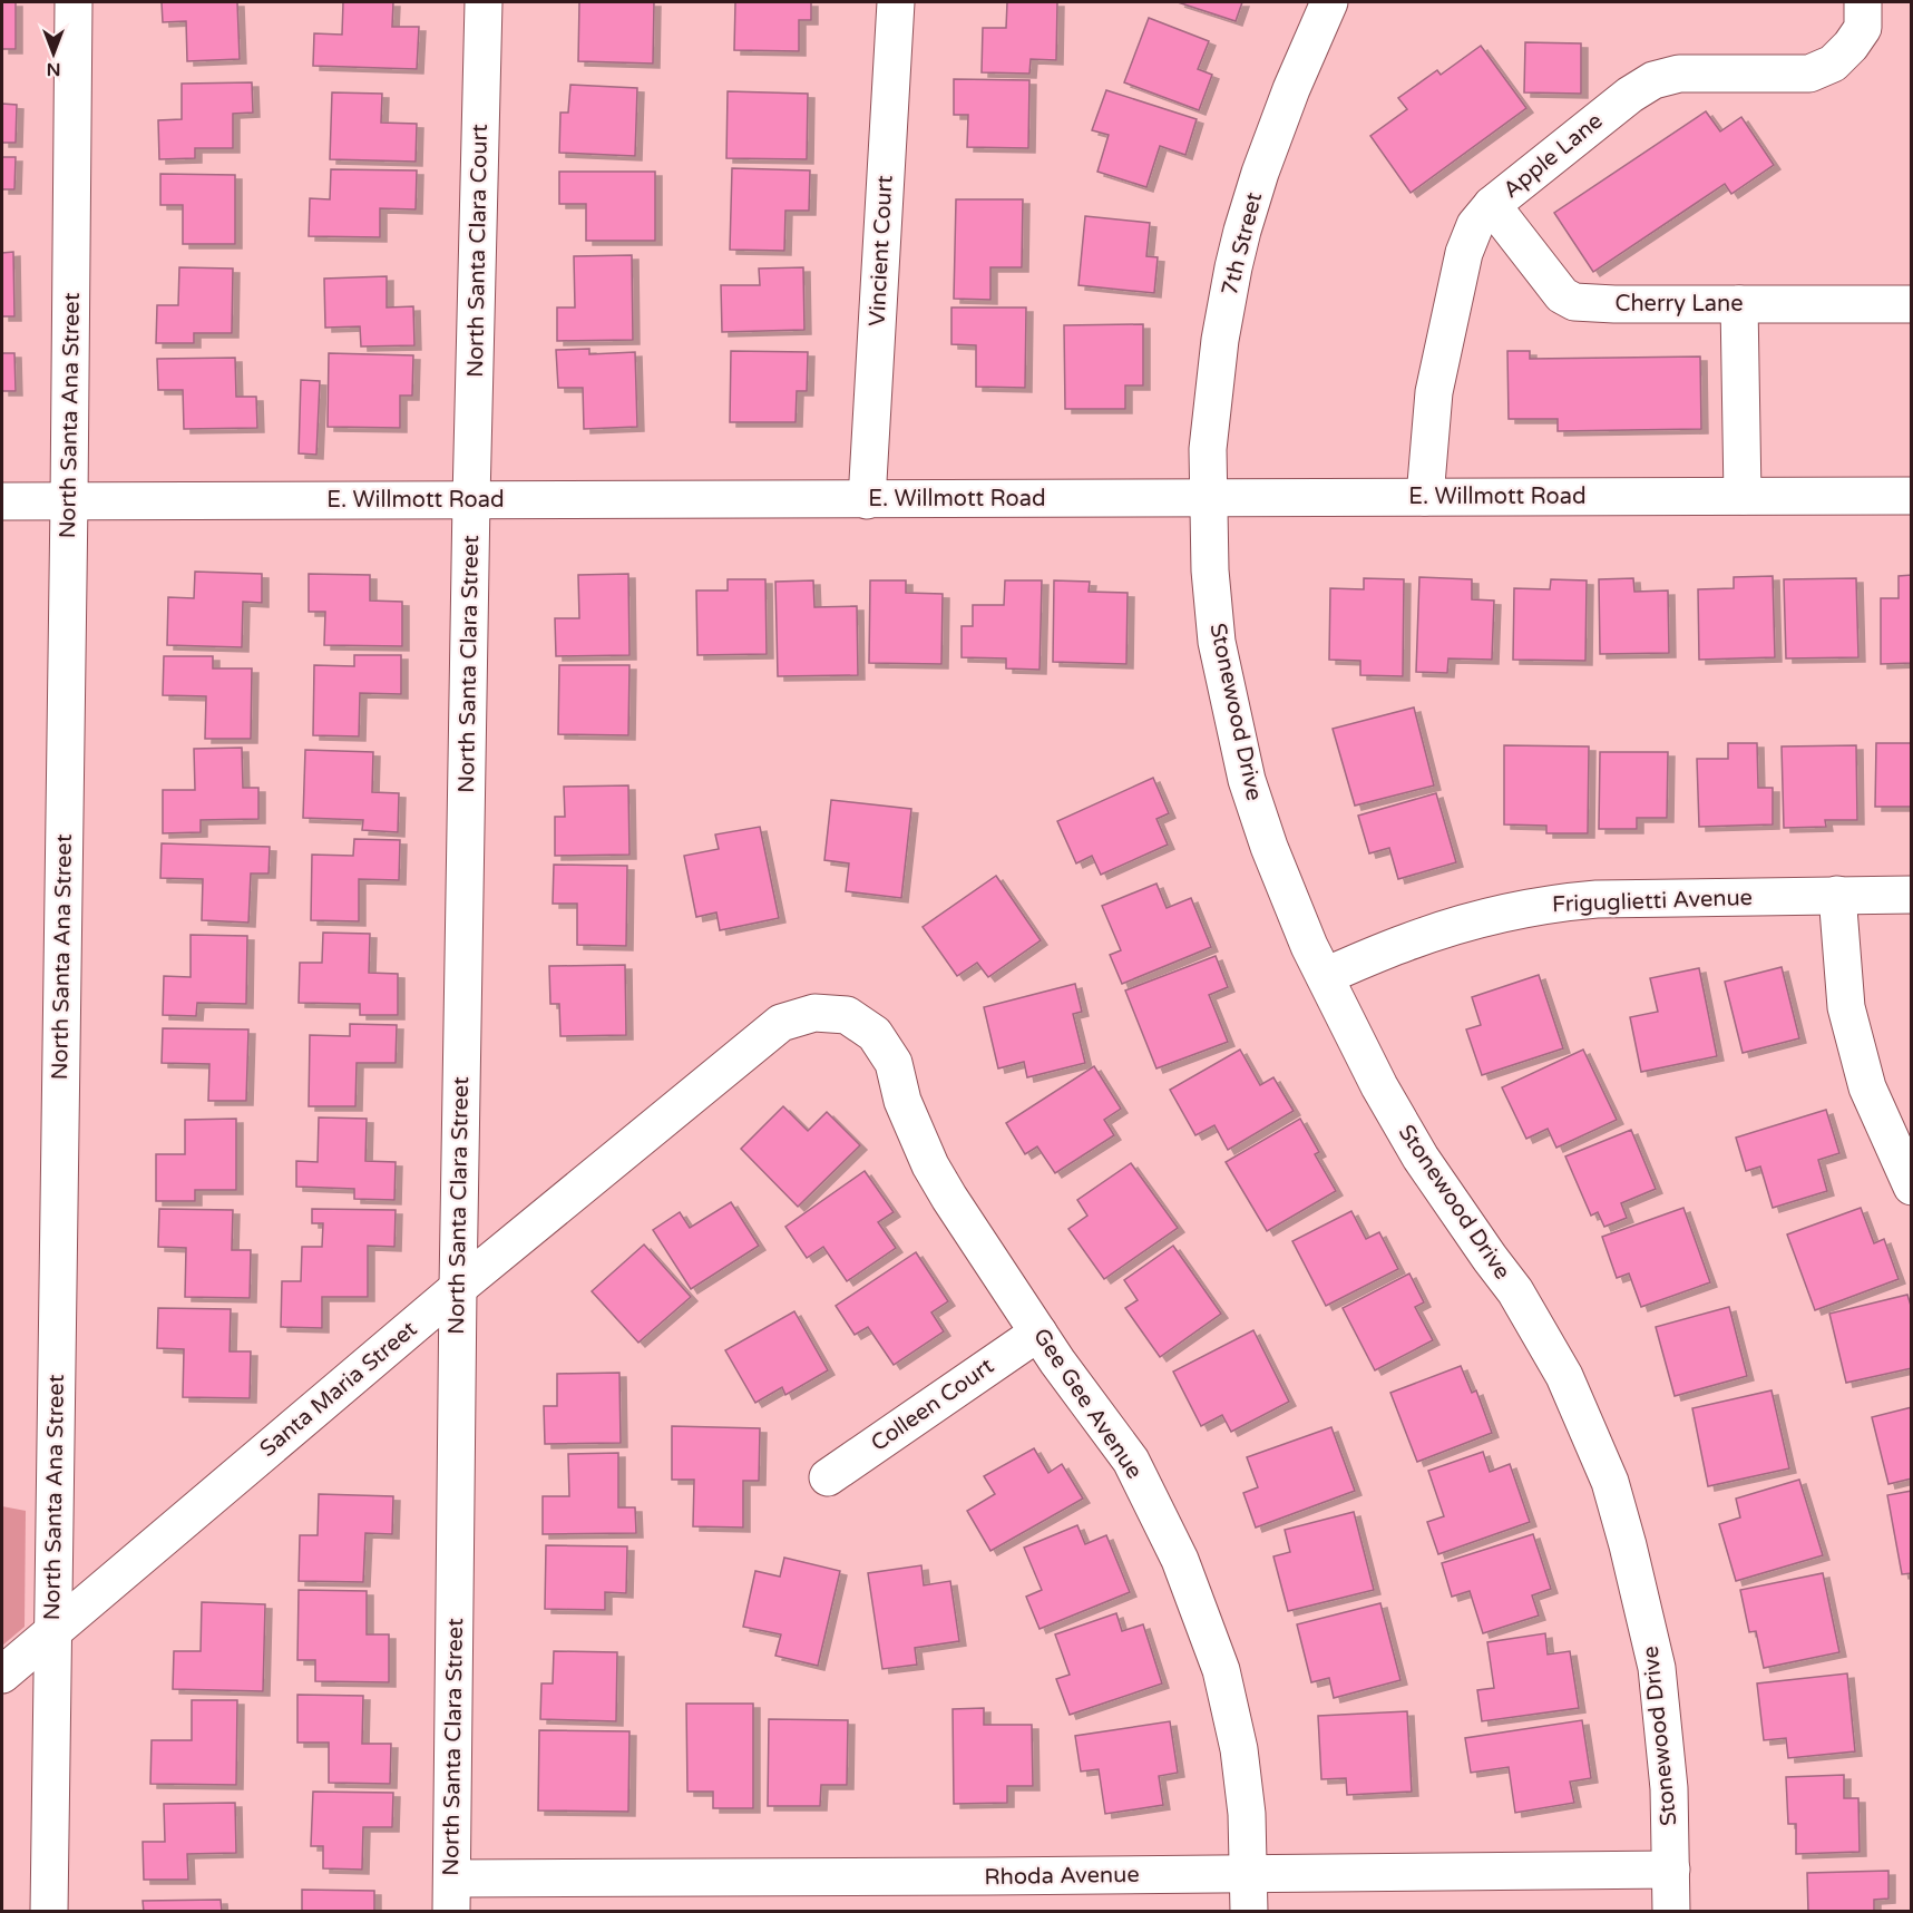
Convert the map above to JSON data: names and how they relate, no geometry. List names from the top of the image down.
{
  "streets": {
    "street": [
      "Apple Lane",
      "7th Street",
      "North Santa Clara Court",
      "Vincient Court",
      "Cherry Lane",
      "North Santa Ana Street",
      "E. Willmott Road",
      "North Santa Clara Street",
      "Stonewood Drive",
      "Friguglietti Avenue",
      "Santa Maria Street",
      "Gee Gee Avenue",
      "Colleen Court",
      "Rhoda Avenue"
    ]
  },
  "crossings": [
    ["Apple Lane", "Cherry Lane"],
    ["Apple Lane", "E. Willmott Road"],
    ["7th Street", "E. Willmott Road"],
    ["7th Street", "Stonewood Drive"],
    ["North Santa Clara Court", "E. Willmott Road"],
    ["North Santa Clara Court", "North Santa Clara Street"],
    ["Vincient Court", "E. Willmott Road"],
    ["North Santa Ana Street", "E. Willmott Road"],
    ["North Santa Ana Street", "Santa Maria Street"],
    ["E. Willmott Road", "North Santa Clara Street"],
    ["E. Willmott Road", "Stonewood Drive"],
    ["North Santa Clara Street", "Santa Maria Street"],
    ["North Santa Clara Street", "Rhoda Avenue"],
    ["Stonewood Drive", "Friguglietti Avenue"],
    ["Stonewood Drive", "Rhoda Avenue"],
    ["Santa Maria Street", "Gee Gee Avenue"],
    ["Gee Gee Avenue", "Colleen Court"],
    ["Gee Gee Avenue", "Rhoda Avenue"]
  ],
  "north": "bottom"
}
